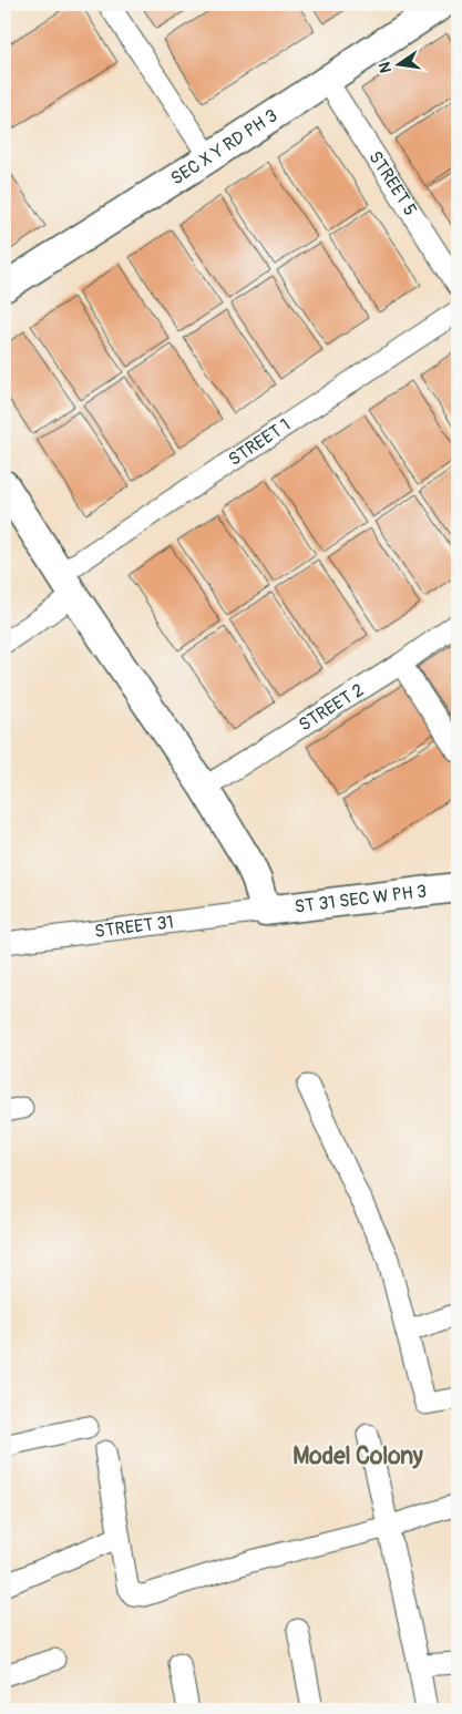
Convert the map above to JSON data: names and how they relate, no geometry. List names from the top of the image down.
{
  "streets": {
    "main road": ["SEC X Y RD PH 3", "ST 31 SEC W PH 3"],
    "street": [
      "STREET 5",
      "STREET 1",
      "STREET 2",
      "STREET 31"
    ]
  },
  "crossings": [
    ["SEC X Y RD PH 3", "STREET 5"],
    ["ST 31 SEC W PH 3", "STREET 31"]
  ],
  "districts": ["Model Colony"],
  "north": "left"
}
